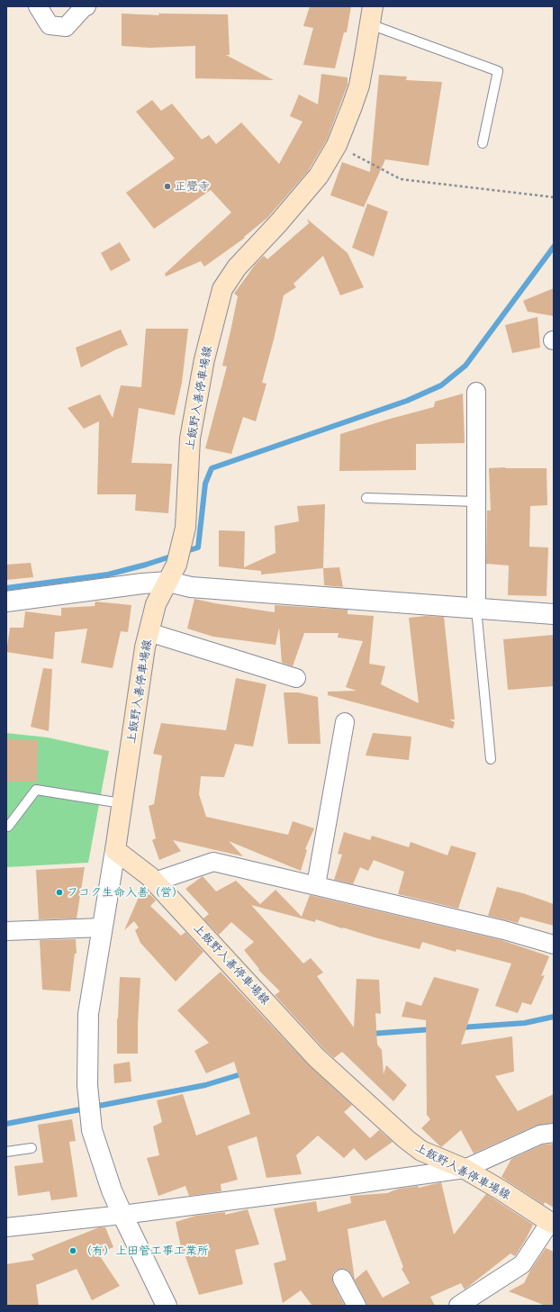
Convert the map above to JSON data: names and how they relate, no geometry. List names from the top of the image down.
{
  "streets": {
    "main road": ["上飯野入善停車場線"]
  },
  "places": ["正覺寺", "フコク生命入善（営）", "（有）上田管工事工業所"]
}
